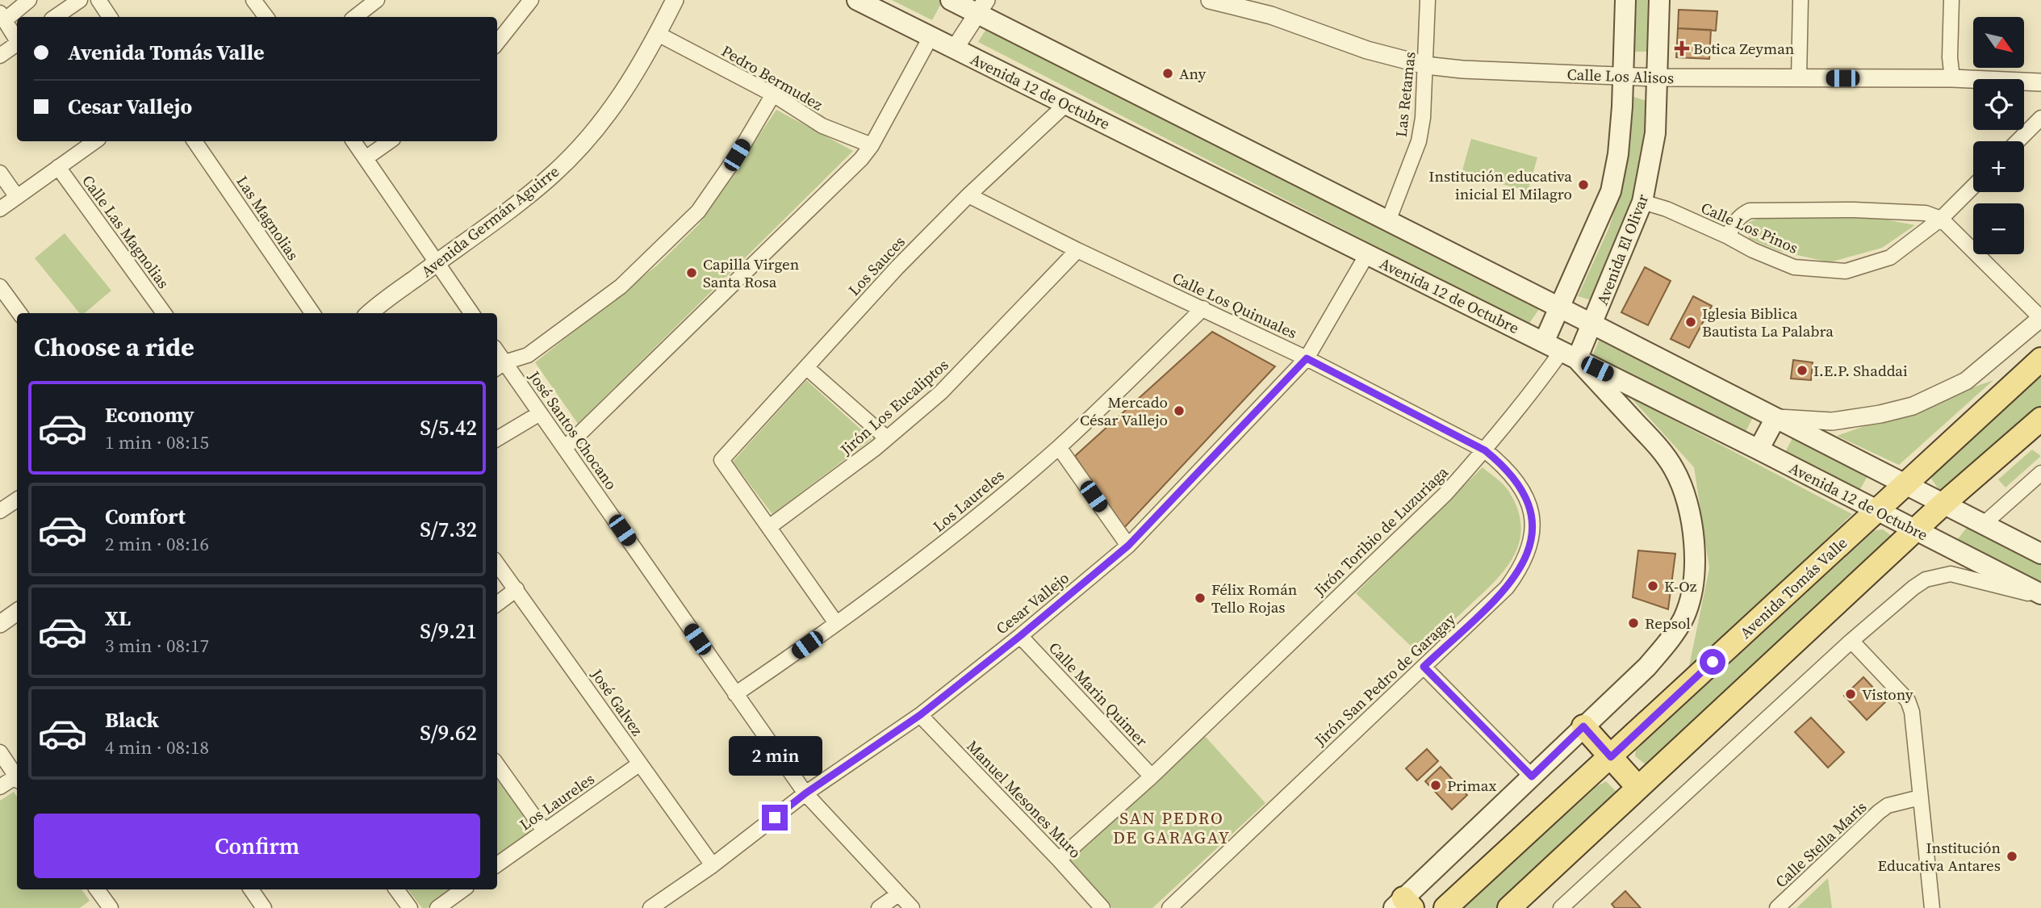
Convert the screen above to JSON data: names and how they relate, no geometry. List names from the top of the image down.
{
  "streets": {
    "main road": ["Avenida 12 de Octubre", "Avenida El Olivar", "Avenida Tomás Valle"],
    "street": [
      "Calle Los Alisos",
      "Pedro Bermudez",
      "Las Retamas",
      "Las Magnolias",
      "Avenida Germán Aguirre",
      "Calle Los Pinos",
      "Calle Las Magnolias",
      "Los Sauces",
      "Calle Los Quinuales",
      "Jirón Los Eucaliptos",
      "José Santos Chocano",
      "Los Laureles",
      "Jirón Toribio de Luzuriaga",
      "Cesar Vallejo",
      "Jirón San Pedro de Garagay",
      "Calle Marin Quimer",
      "José Galvez",
      "Manuel Mesones Muro",
      "Calle Stella Maris"
    ]
  },
  "crossings": [
    ["Calle Los Alisos", "Las Retamas"],
    ["Calle Los Alisos", "Avenida El Olivar"],
    ["Pedro Bermudez", "Avenida Germán Aguirre"],
    ["Avenida 12 de Octubre", "Avenida El Olivar"],
    ["Avenida 12 de Octubre", "Los Sauces"],
    ["Avenida 12 de Octubre", "Jirón Toribio de Luzuriaga"],
    ["Avenida 12 de Octubre", "Avenida Tomás Valle"],
    ["Avenida 12 de Octubre", "Cesar Vallejo"],
    ["Calle Los Pinos", "Avenida El Olivar"],
    ["Avenida El Olivar", "Jirón Toribio de Luzuriaga"],
    ["Los Sauces", "Calle Los Quinuales"],
    ["Los Sauces", "Jirón Los Eucaliptos"],
    ["Calle Los Quinuales", "Jirón Los Eucaliptos"],
    ["Calle Los Quinuales", "Los Laureles"],
    ["Calle Los Quinuales", "Jirón Toribio de Luzuriaga"],
    ["Calle Los Quinuales", "Cesar Vallejo"],
    ["Calle Los Quinuales", "Jirón San Pedro de Garagay"],
    ["José Santos Chocano", "Los Laureles"],
    ["José Santos Chocano", "Cesar Vallejo"],
    ["Los Laureles", "José Galvez"],
    ["Jirón Toribio de Luzuriaga", "Jirón San Pedro de Garagay"],
    ["Jirón Toribio de Luzuriaga", "Calle Marin Quimer"],
    ["Jirón Toribio de Luzuriaga", "Manuel Mesones Muro"],
    ["Cesar Vallejo", "Calle Marin Quimer"],
    ["Cesar Vallejo", "José Galvez"],
    ["Cesar Vallejo", "Manuel Mesones Muro"]
  ],
  "districts": ["SAN PEDRO DE GARAGAY"],
  "places": {
    "health": ["Botica Zeyman"],
    "other": [
      "Any",
      "Institución educativa inicial El Milagro",
      "Capilla Virgen Santa Rosa",
      "Iglesia Biblica Bautista La Palabra",
      "I.E.P. Shaddai",
      "Mercado César Vallejo",
      "K-Oz",
      "Félix Román Tello Rojas",
      "Repsol",
      "Vistony",
      "Primax",
      "Institución Educativa Antares"
    ]
  },
  "north": "bottom right",
  "page": {
    "map_buttons": ["+", "−"],
    "banner": ["Avenida Tomás Valle", "Cesar Vallejo"],
    "heading": "Choose a ride",
    "list": [
      {
        "name": "Economy",
        "note": "1 min · 08:15",
        "value": "S/5.42"
      },
      {
        "name": "Comfort",
        "note": "2 min · 08:16",
        "value": "S/7.32"
      },
      {
        "name": "XL",
        "note": "3 min · 08:17",
        "value": "S/9.21"
      },
      {
        "name": "Black",
        "note": "4 min · 08:18",
        "value": "S/9.62"
      }
    ],
    "bubble": "2 min",
    "buttons": "Confirm"
  }
}
